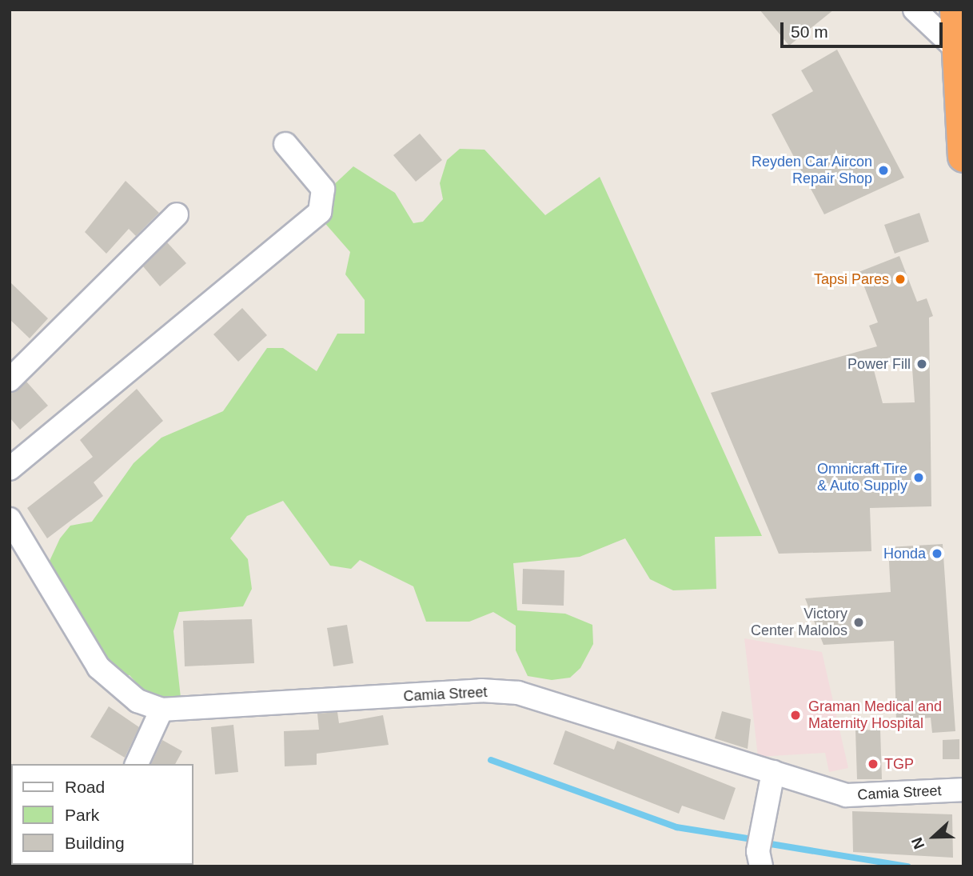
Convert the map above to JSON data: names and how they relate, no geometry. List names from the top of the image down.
{
  "streets": {
    "street": ["Camia Street"]
  },
  "places": [
    "Reyden Car Aircon Repair Shop",
    "Tapsi Pares",
    "Power Fill",
    "Omnicraft Tire & Auto Supply",
    "Honda",
    "Victory Center Malolos",
    "Graman Medical and Maternity Hospital",
    "TGP"
  ],
  "legend": ["Road", "Park", "Building"],
  "scale_bar": "50 m",
  "north": "left"
}
